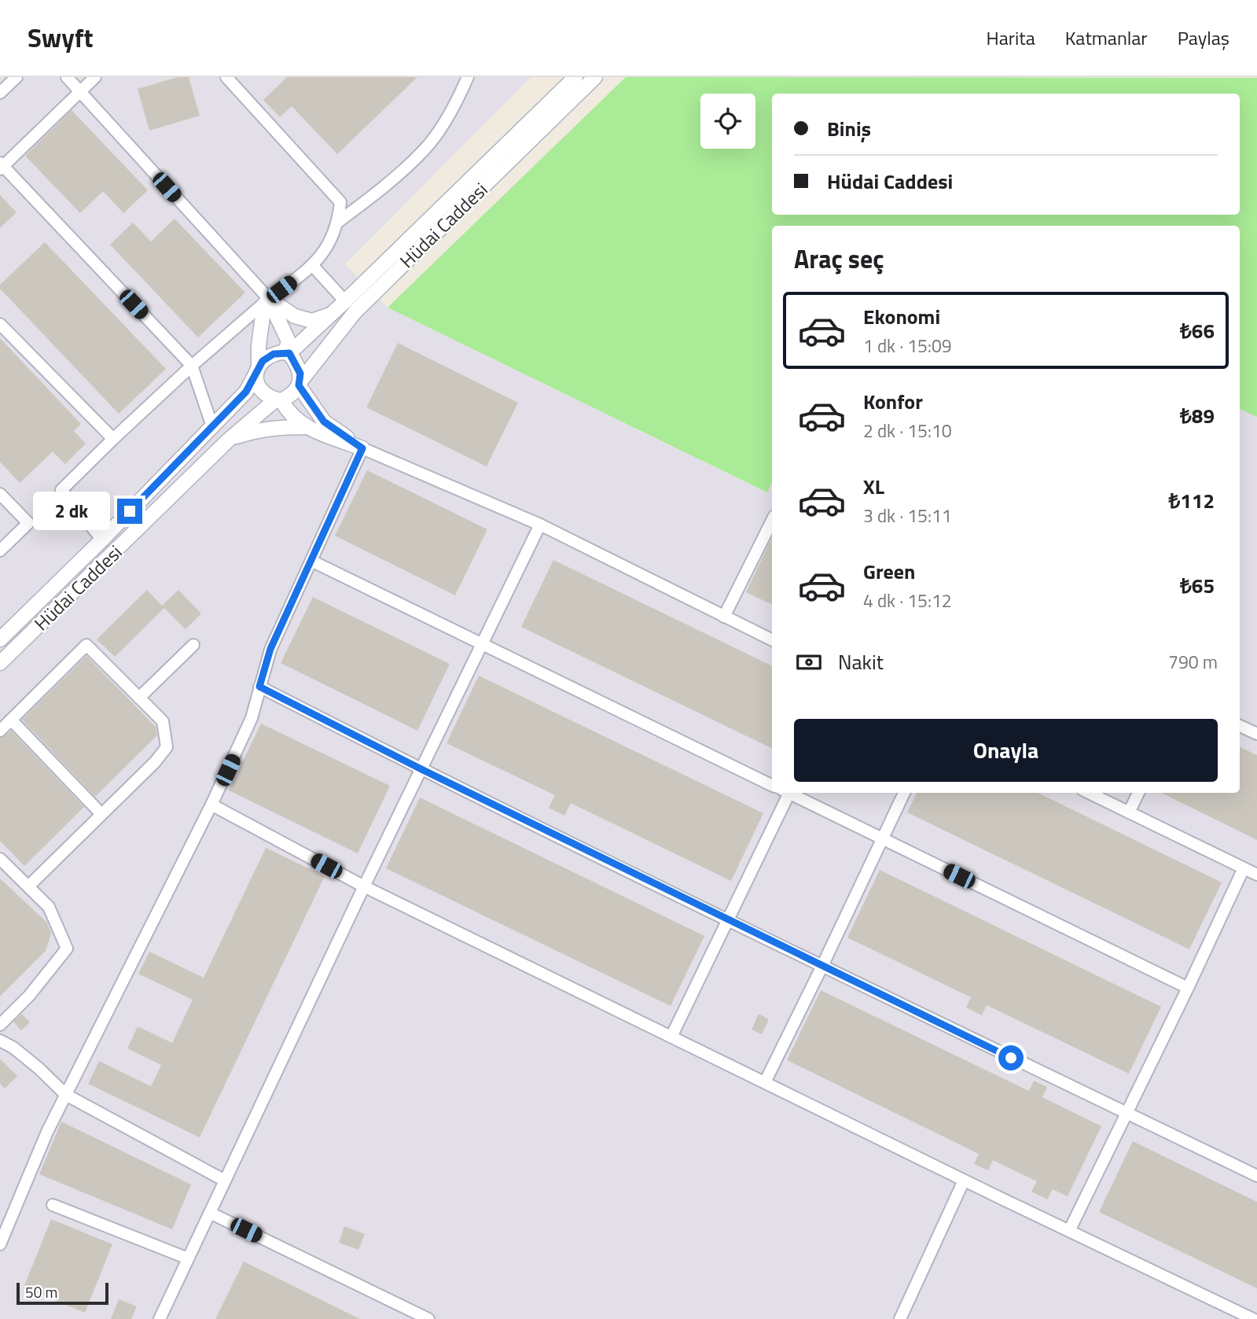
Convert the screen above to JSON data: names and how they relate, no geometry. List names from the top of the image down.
{
  "streets": {
    "street": ["Hüdai Caddesi"]
  },
  "scale_bar": "50 m",
  "page": {
    "header": "Swyft",
    "nav": ["Harita", "Katmanlar", "Paylaş"],
    "banner": ["Biniş", "Hüdai Caddesi"],
    "heading": "Araç seç",
    "list": [
      {
        "name": "Ekonomi",
        "note": "1 dk · 15:09",
        "value": "₺66"
      },
      {
        "name": "Konfor",
        "note": "2 dk · 15:10",
        "value": "₺89"
      },
      {
        "name": "XL",
        "note": "3 dk · 15:11",
        "value": "₺112"
      },
      {
        "name": "Green",
        "note": "4 dk · 15:12",
        "value": "₺65"
      }
    ],
    "bubble": "2 dk",
    "pay": ["Nakit", "790 m"],
    "buttons": "Onayla",
    "scale": "50 m"
  }
}
